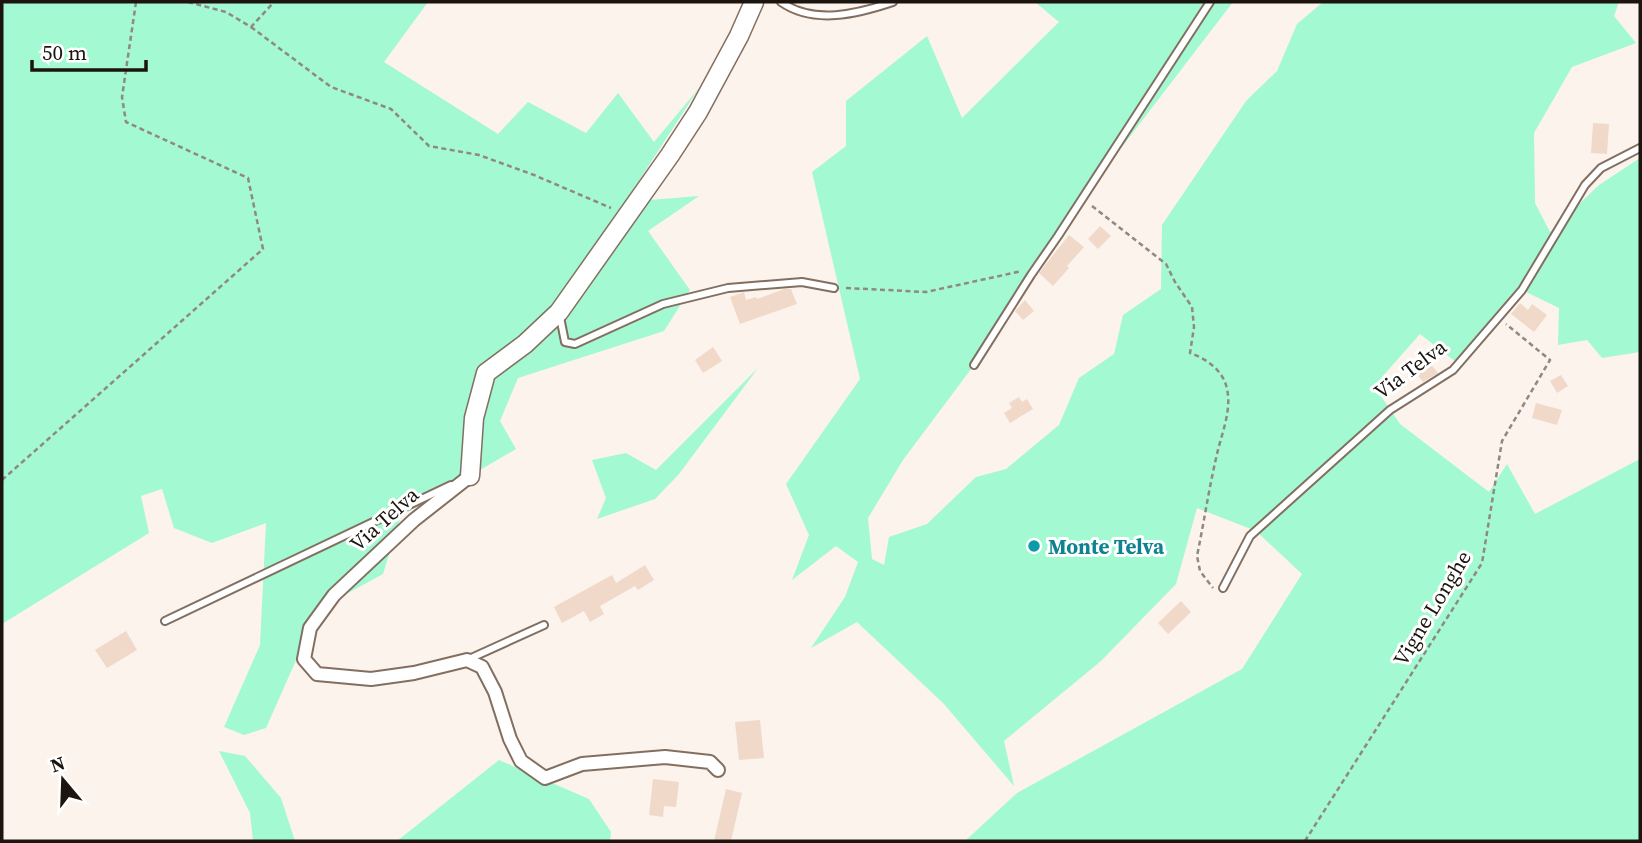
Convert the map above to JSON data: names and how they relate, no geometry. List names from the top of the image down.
{
  "streets": {
    "street": ["Via Telva"],
    "path": ["Vigne Longhe"]
  },
  "crossings": [
    ["Via Telva", "Vigne Longhe"]
  ],
  "places": ["Monte Telva"],
  "scale_bar": "50 m",
  "north": "top"
}
